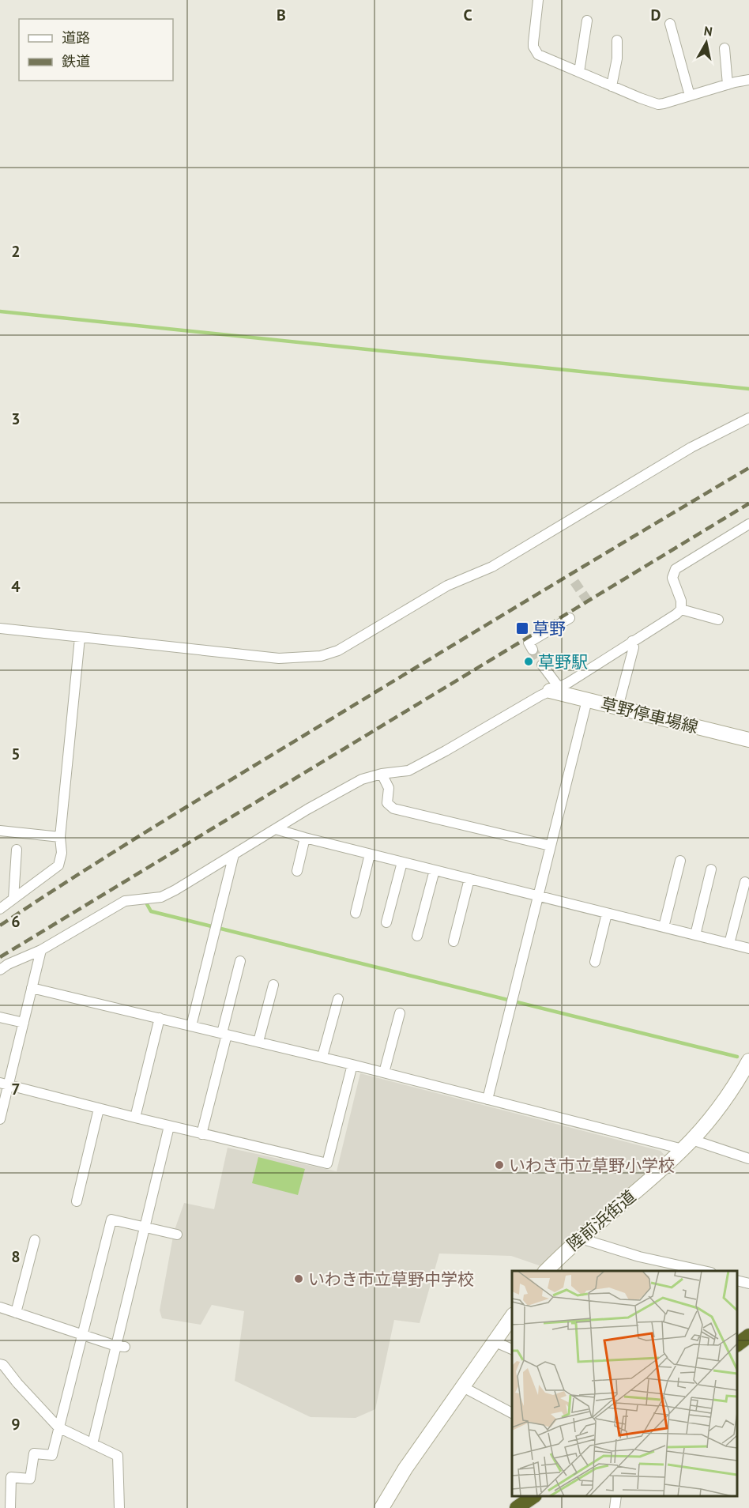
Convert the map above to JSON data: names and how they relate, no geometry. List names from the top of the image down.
{
  "streets": {
    "street": ["草野停車場線", "陸前浜街道"]
  },
  "places": {
    "transit": ["草野"],
    "other": ["草野駅", "いわき市立草野小学校", "いわき市立草野中学校"]
  },
  "legend": ["道路", "鉄道"],
  "north": "top",
  "grid": {
    "columns": ["B", "C", "D"],
    "rows": [
      "2",
      "3",
      "4",
      "5",
      "6",
      "7",
      "8",
      "9"
    ]
  }
}
